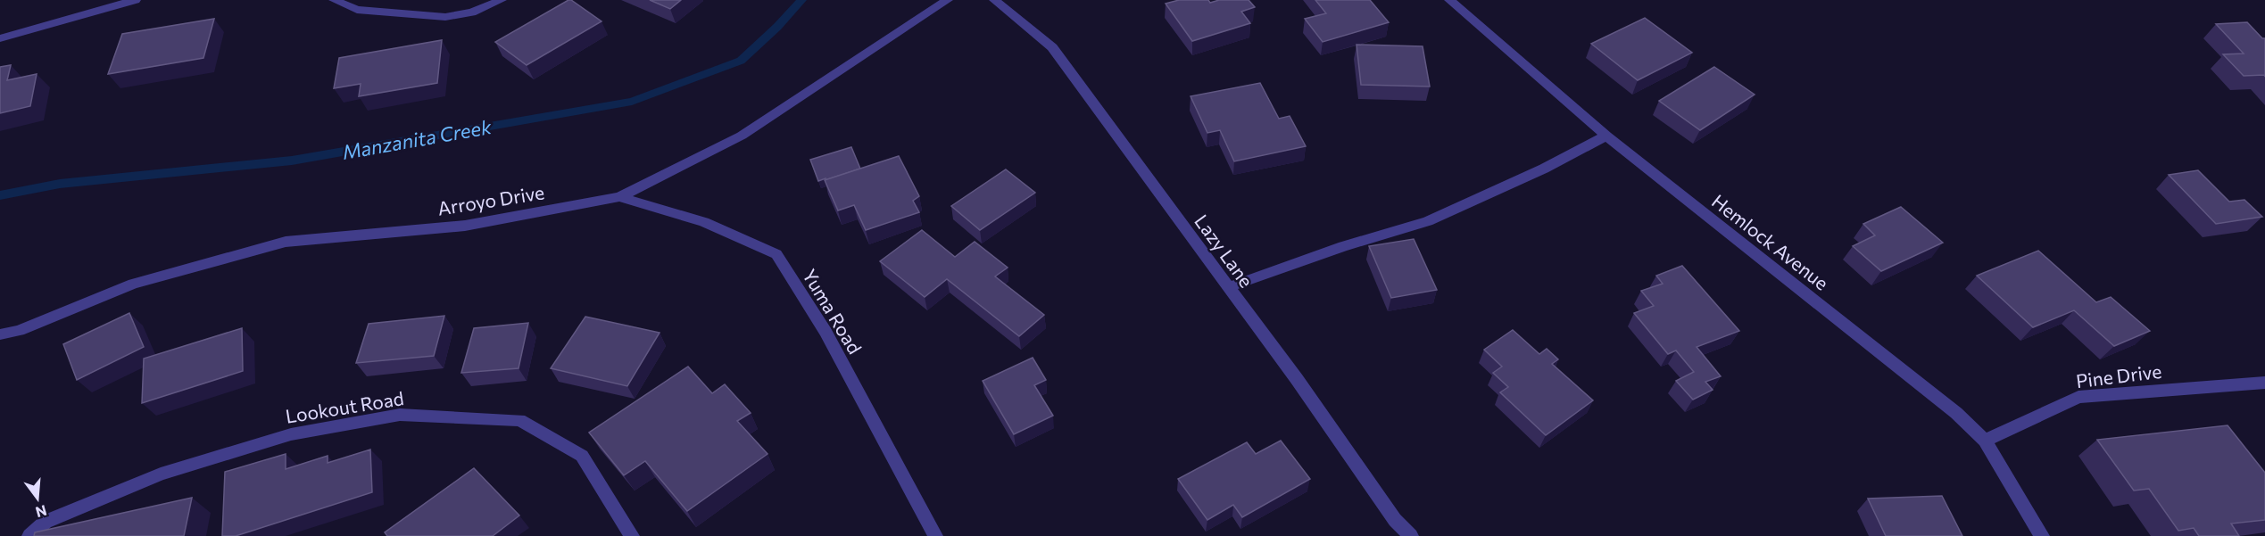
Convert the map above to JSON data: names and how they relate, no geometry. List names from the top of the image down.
{
  "streets": {
    "street": [
      "Arroyo Drive",
      "Hemlock Avenue",
      "Lazy Lane",
      "Yuma Road",
      "Pine Drive",
      "Lookout Road"
    ]
  },
  "crossings": [
    ["Arroyo Drive", "Yuma Road"],
    ["Hemlock Avenue", "Pine Drive"]
  ],
  "water": ["Manzanita Creek"],
  "north": "bottom"
}
